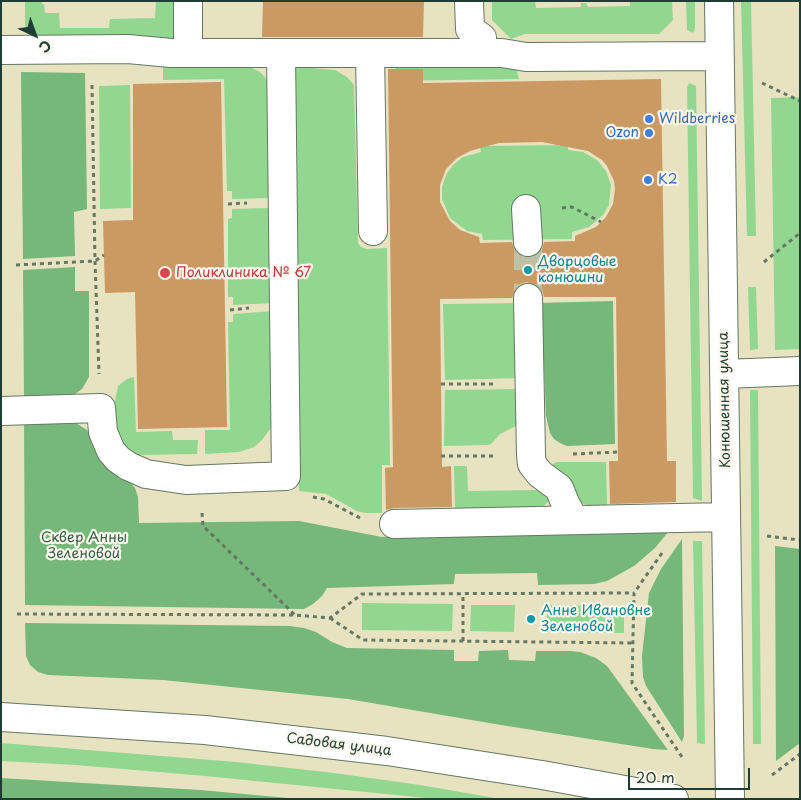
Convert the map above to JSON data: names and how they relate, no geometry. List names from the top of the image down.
{
  "streets": {
    "street": ["Конюшенная улица", "Садовая улица"]
  },
  "parks": ["Сквер Анны Зеленовой"],
  "places": [
    "Wildberries",
    "Ozon",
    "К2",
    "Дворцовые конюшни",
    "Поликлиника № 67",
    "Анне Ивановне Зеленовой"
  ],
  "scale_bar": "20 m",
  "north": "bottom right"
}
